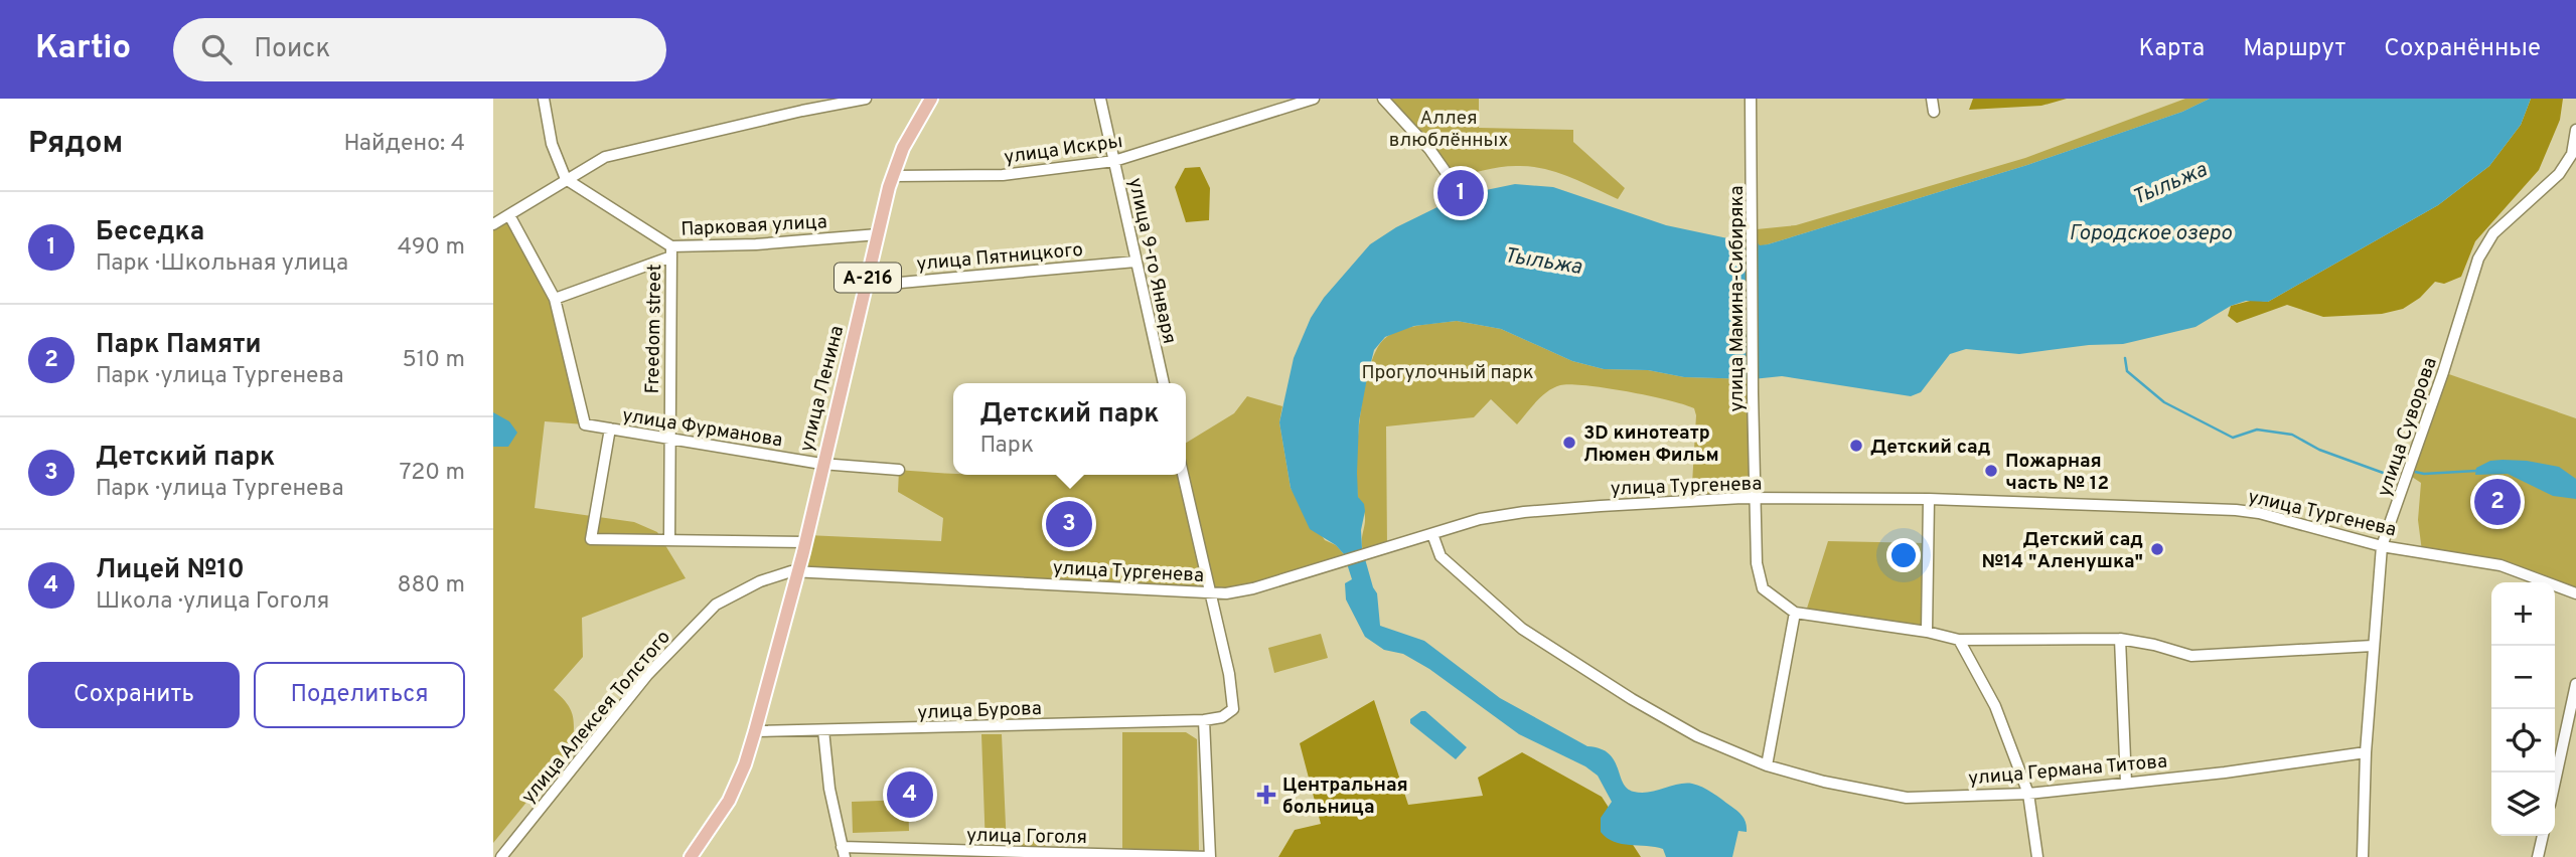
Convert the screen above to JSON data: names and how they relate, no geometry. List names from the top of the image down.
{
  "streets": {
    "main road": ["А-216", "улица Ленина"],
    "street": [
      "улица Искры",
      "Парковая улица",
      "улица Пятницкого",
      "улица 9-го Января",
      "улица Мамина-Сибиряка",
      "Freedom street",
      "улица Фурманова",
      "улица Суворова",
      "улица Тургенева",
      "улица Бурова",
      "улица Алексея Толстого",
      "улица Германа Титова",
      "улица Гоголя"
    ]
  },
  "crossings": [
    ["улица Искры", "улица 9-го Января"],
    ["улица Искры", "улица Ленина"],
    ["Парковая улица", "Freedom street"],
    ["Парковая улица", "улица Ленина"],
    ["улица Пятницкого", "улица 9-го Января"],
    ["улица Пятницкого", "улица Ленина"],
    ["А-216", "улица Ленина"],
    ["А-216", "улица Тургенева"],
    ["А-216", "улица Бурова"],
    ["А-216", "улица Алексея Толстого"],
    ["улица Мамина-Сибиряка", "улица Тургенева"],
    ["Freedom street", "улица Фурманова"],
    ["улица Ленина", "улица Фурманова"],
    ["улица Ленина", "улица Тургенева"],
    ["улица Ленина", "улица Алексея Толстого"],
    ["улица Суворова", "улица Тургенева"],
    ["улица Суворова", "улица Германа Титова"],
    ["улица Тургенева", "улица Алексея Толстого"],
    ["улица Тургенева", "улица Германа Титова"]
  ],
  "water": ["Тыльжа", "Городское озеро"],
  "parks": ["Аллея влюблённых", "Прогулочный парк"],
  "places": {
    "other": [
      "3D кинотеатр Люмен Фильм",
      "Детский сад",
      "Пожарная часть № 12",
      "Детский сад №14 \"Аленушка\""
    ],
    "health": ["Центральная больница"]
  },
  "page": {
    "header": "Kartio",
    "search": "Поиск",
    "nav": ["Карта", "Маршрут", "Сохранённые"],
    "heading": ["Рядом", "Найдено: 4"],
    "pins": [
      "1",
      "2",
      "3",
      "4"
    ],
    "list": [
      {
        "mark": "1",
        "name": "Беседка",
        "note": "Парк · Школьная улица",
        "value": "490 m"
      },
      {
        "mark": "2",
        "name": "Парк Памяти",
        "note": "Парк · улица Тургенева",
        "value": "510 m"
      },
      {
        "mark": "3",
        "name": "Детский парк",
        "note": "Парк · улица Тургенева",
        "value": "720 m"
      },
      {
        "mark": "4",
        "name": "Лицей №10",
        "note": "Школа · улица Гоголя",
        "value": "880 m"
      }
    ],
    "popup": ["Детский парк", "Парк"],
    "map_buttons": ["+", "−"],
    "buttons": ["Сохранить", "Поделиться"]
  }
}
